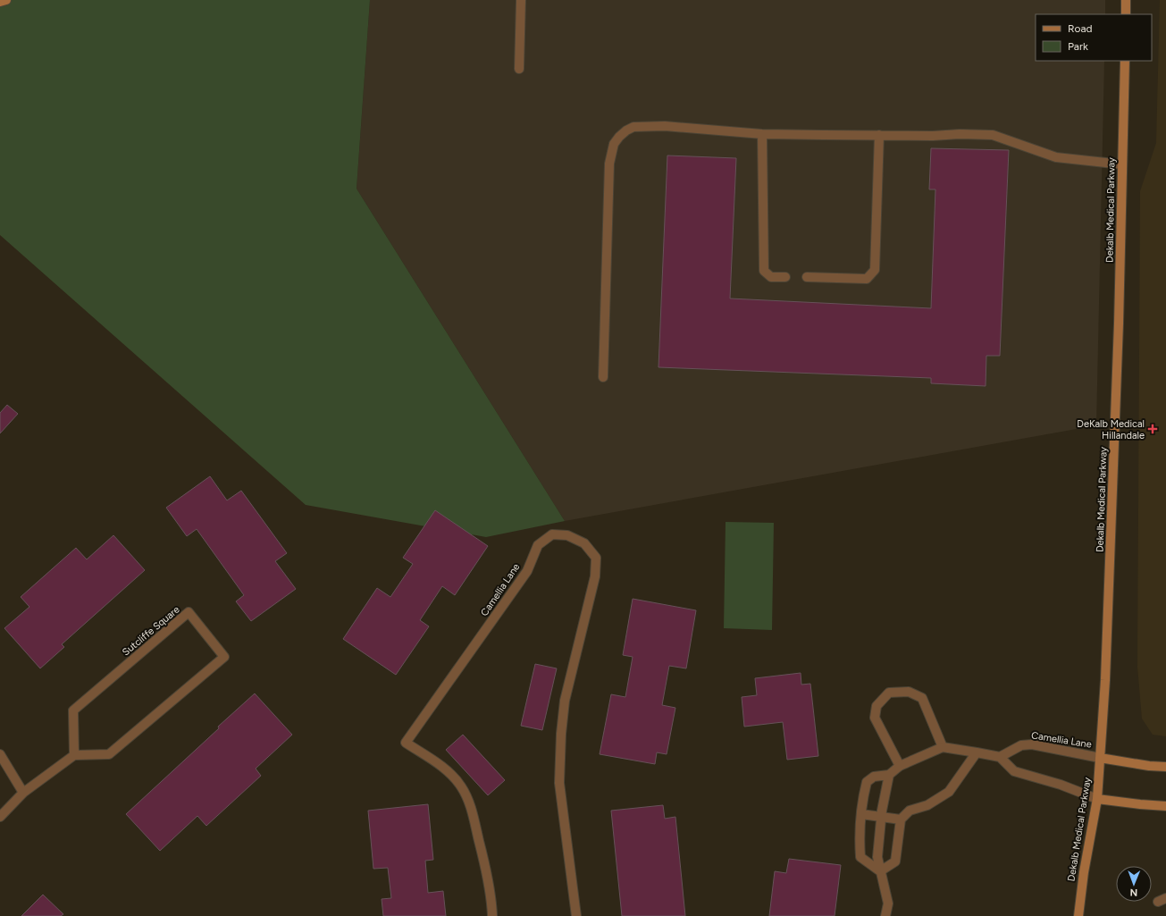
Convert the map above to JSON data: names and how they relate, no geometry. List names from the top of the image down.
{
  "streets": {
    "main road": ["Dekalb Medical Parkway"],
    "street": ["Camellia Lane", "Sutcliffe Square"]
  },
  "crossings": [
    ["Dekalb Medical Parkway", "Camellia Lane"]
  ],
  "places": {
    "health": ["DeKalb Medical Hillandale"]
  },
  "legend": ["Road", "Park"],
  "north": "bottom"
}
